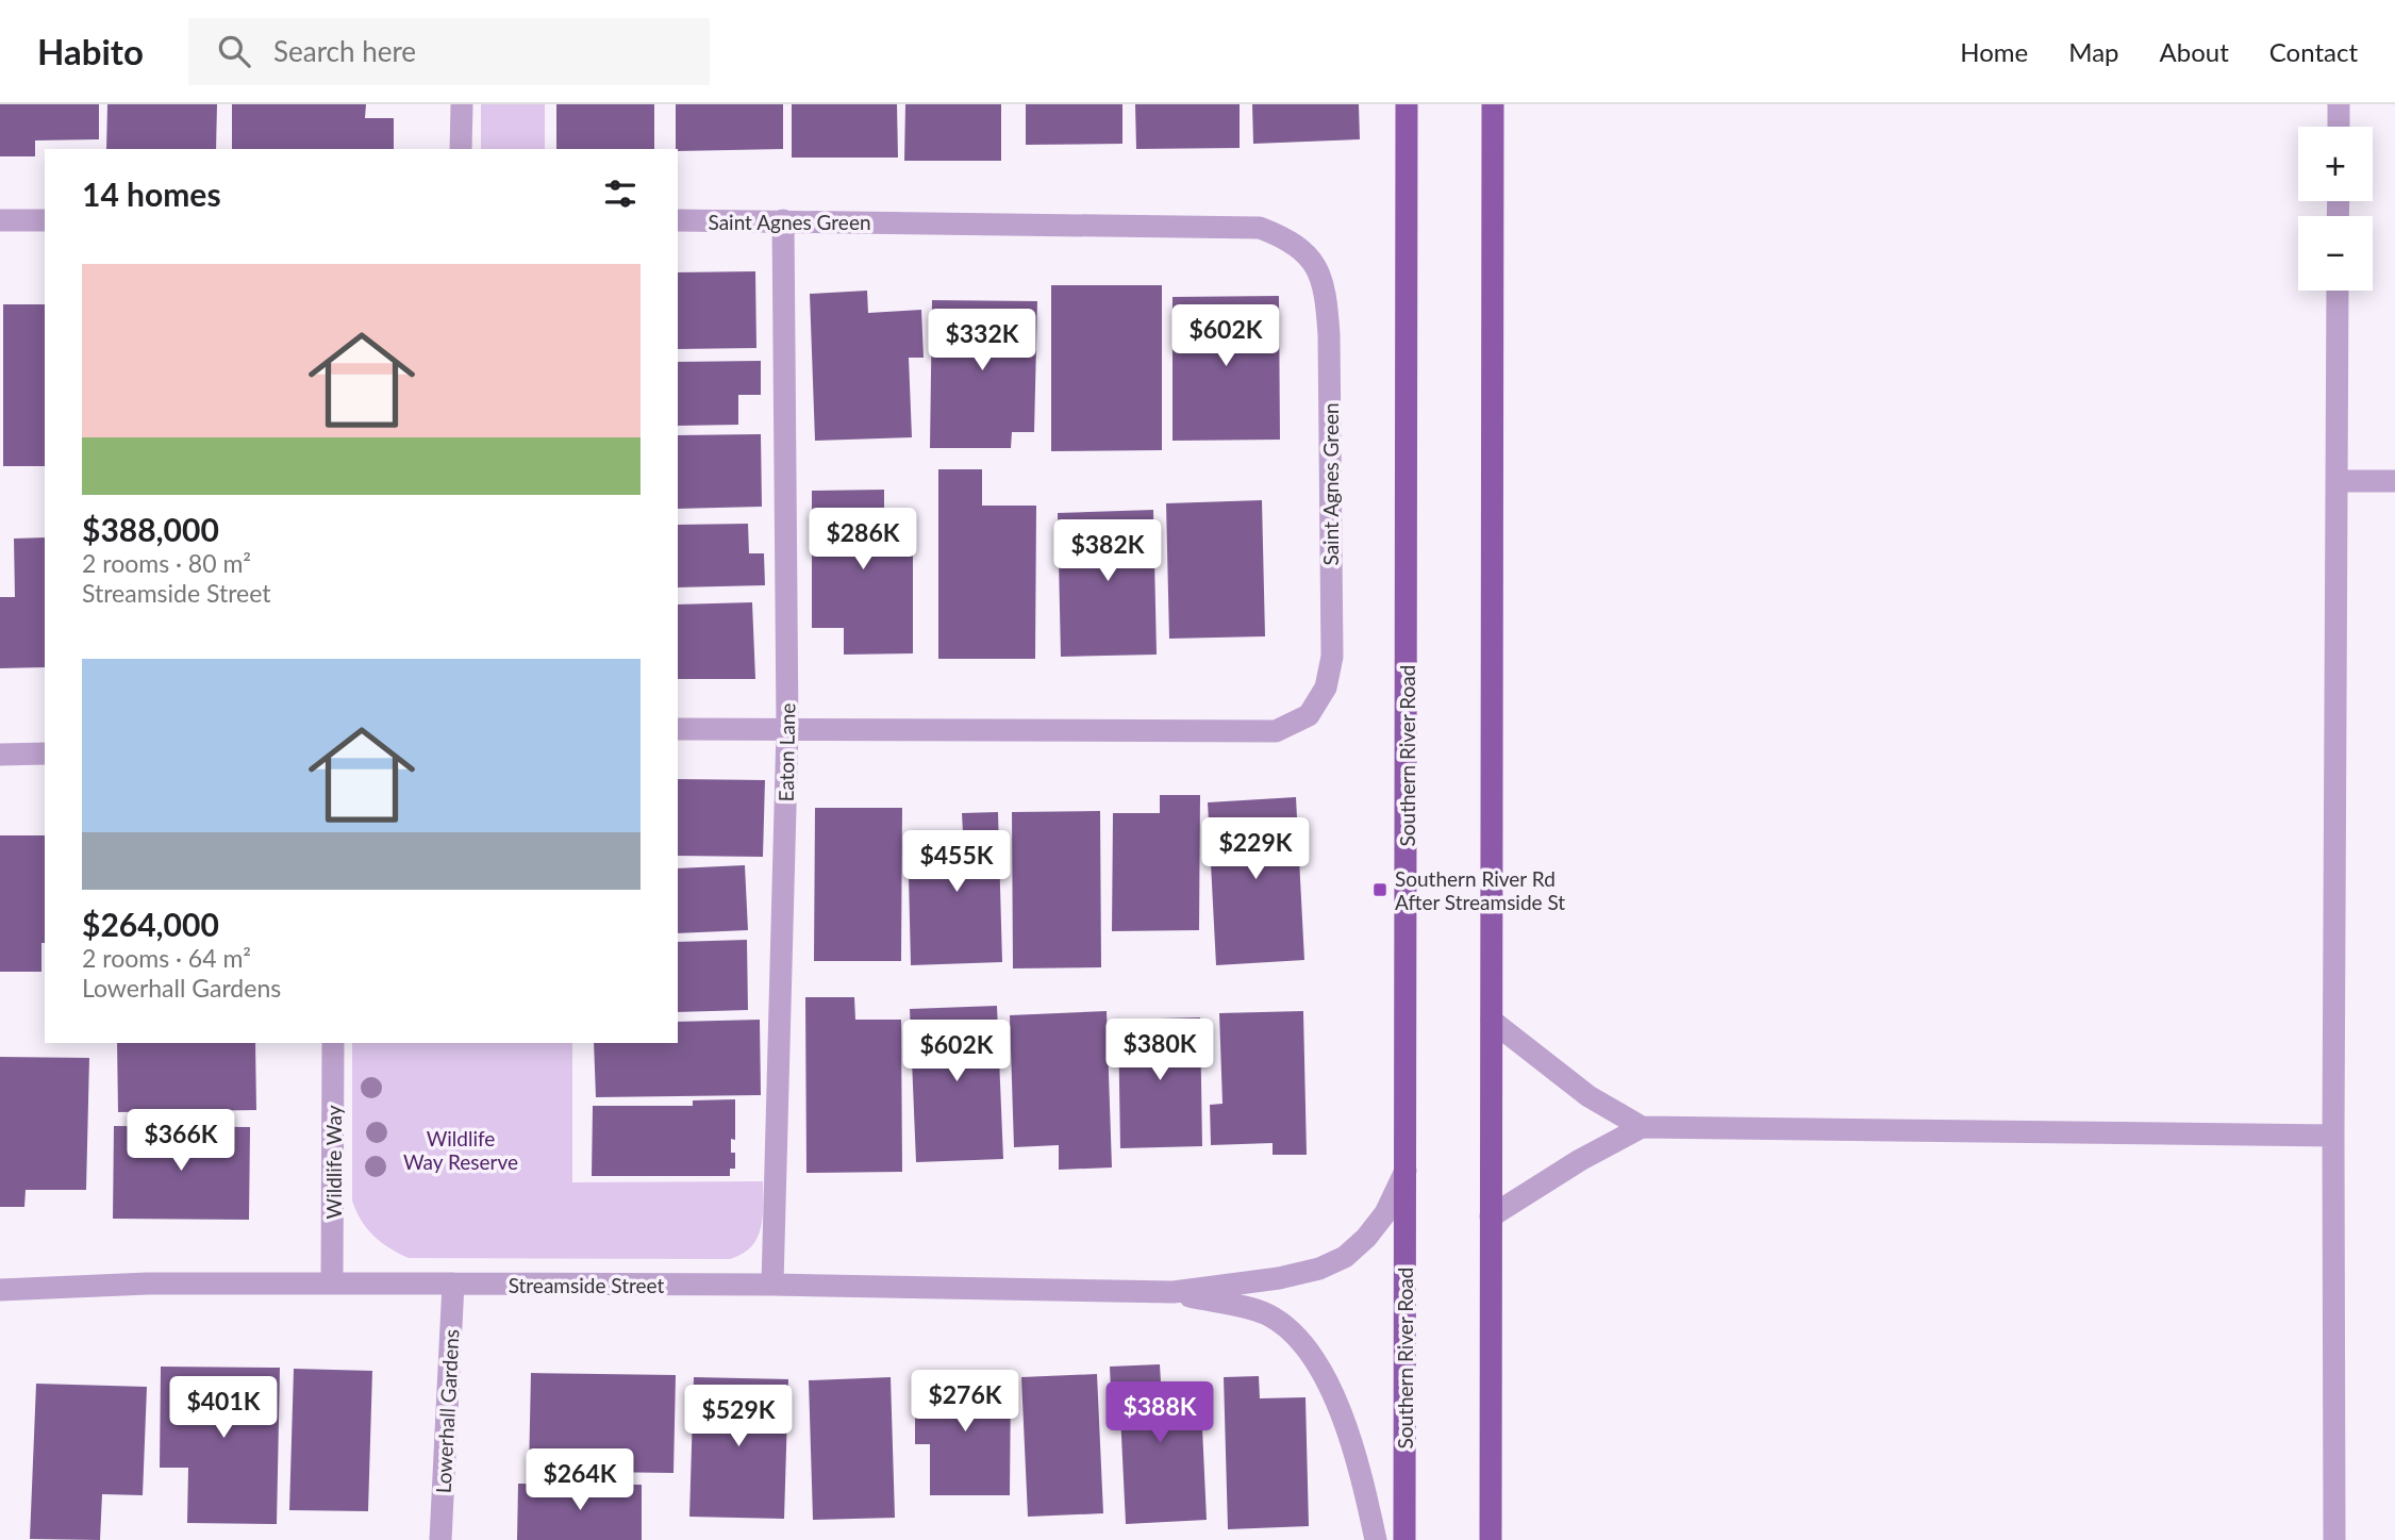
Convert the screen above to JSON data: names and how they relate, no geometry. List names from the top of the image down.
{
  "streets": {
    "main road": ["Southern River Road"],
    "street": [
      "Saint Agnes Green",
      "Eaton Lane",
      "Wildlife Way",
      "Streamside Street",
      "Lowerhall Gardens"
    ]
  },
  "crossings": [
    ["Saint Agnes Green", "Eaton Lane"],
    ["Eaton Lane", "Streamside Street"],
    ["Southern River Road", "Streamside Street"],
    ["Wildlife Way", "Streamside Street"],
    ["Streamside Street", "Lowerhall Gardens"]
  ],
  "parks": ["Wildlife Way Reserve"],
  "places": {
    "transit": ["Southern River Rd After Streamside St"]
  },
  "page": {
    "header": "Habito",
    "search": "Search here",
    "nav": [
      "Home",
      "Map",
      "About",
      "Contact"
    ],
    "map_buttons": ["+", "−"],
    "heading": "14 homes",
    "list": [
      {
        "name": "$388,000",
        "note": "2 rooms · 80 m² · Streamside Street"
      },
      {
        "name": "$264,000",
        "note": "2 rooms · 64 m² · Lowerhall Gardens"
      }
    ],
    "price": [
      "$602K",
      "$332K",
      "$286K",
      "$382K",
      "$229K",
      "$455K",
      "$380K",
      "$602K",
      "$366K",
      "$276K",
      "$401K",
      "$388K",
      "$529K",
      "$264K"
    ]
  }
}
